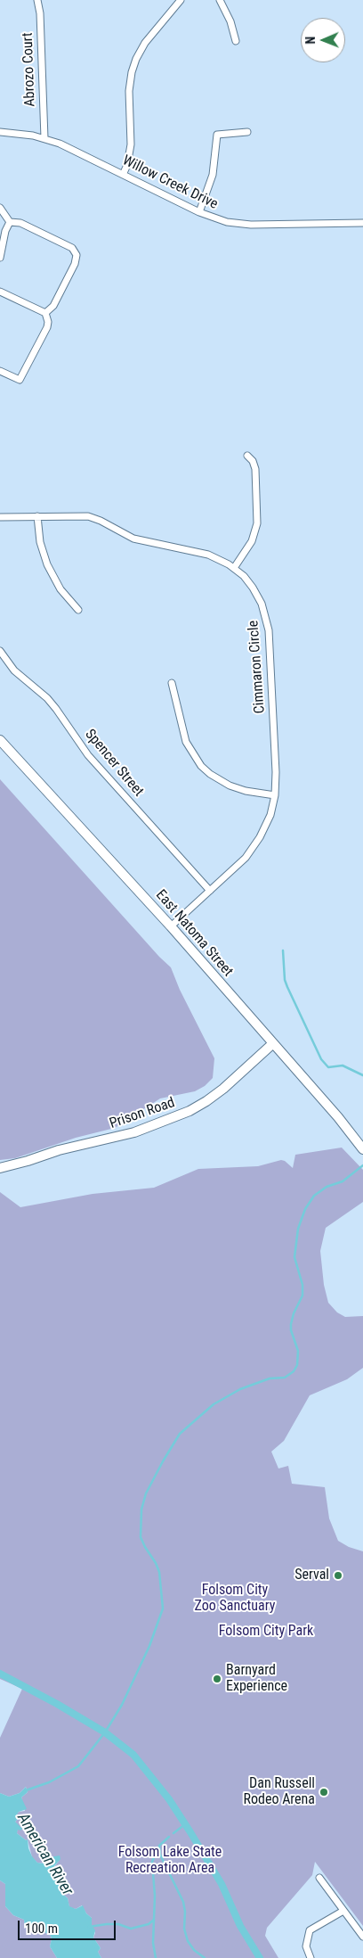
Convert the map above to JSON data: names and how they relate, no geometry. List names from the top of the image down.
{
  "streets": {
    "main road": ["East Natoma Street", "Prison Road"],
    "street": [
      "Abrozo Court",
      "Willow Creek Drive",
      "Cimmaron Circle",
      "Spencer Street"
    ]
  },
  "crossings": [
    ["Abrozo Court", "Willow Creek Drive"],
    ["Cimmaron Circle", "Spencer Street"],
    ["Cimmaron Circle", "East Natoma Street"],
    ["East Natoma Street", "Prison Road"]
  ],
  "water": ["American River"],
  "parks": ["Folsom City Zoo Sanctuary", "Folsom City Park", "Folsom Lake State Recreation Area"],
  "places": ["Serval", "Barnyard Experience", "Dan Russell Rodeo Arena"],
  "scale_bar": "100 m",
  "north": "left"
}
